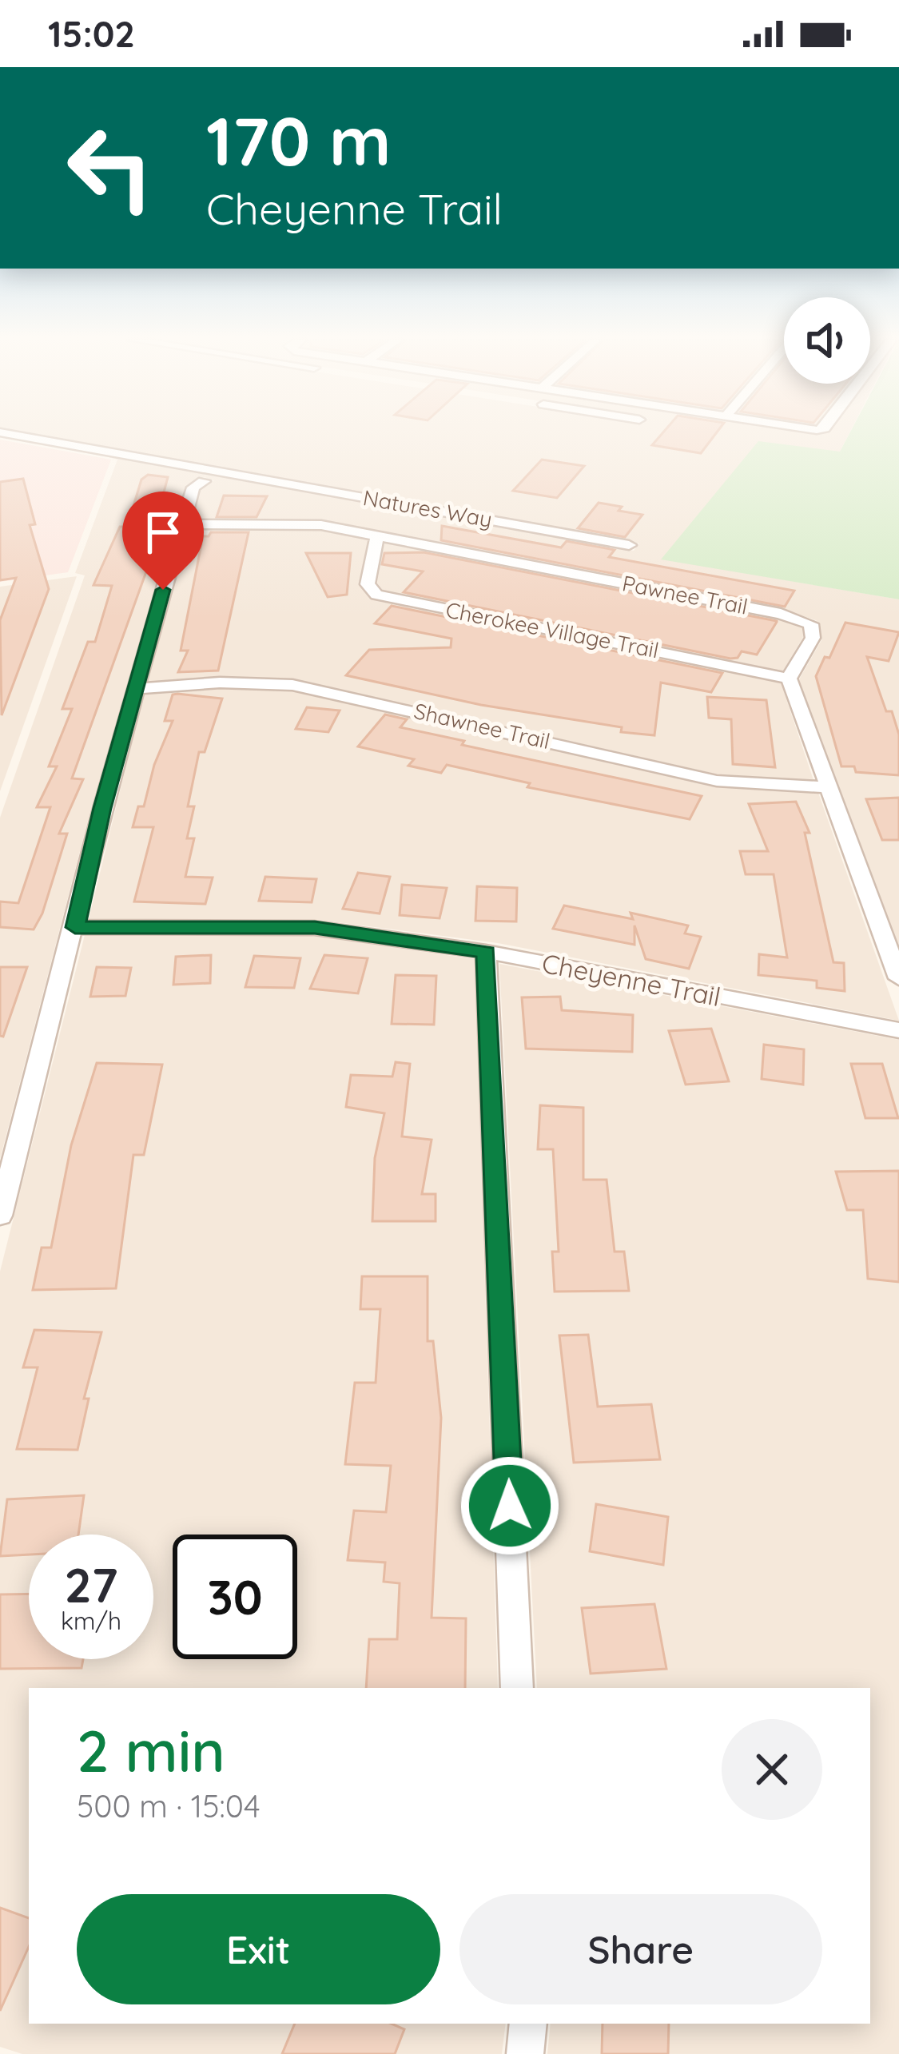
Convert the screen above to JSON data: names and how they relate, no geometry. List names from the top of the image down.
{
  "streets": {
    "street": [
      "Natures Way",
      "Pawnee Trail",
      "Cherokee Village Trail",
      "Shawnee Trail",
      "Cheyenne Trail"
    ]
  },
  "crossings": [
    ["Pawnee Trail", "Cherokee Village Trail"]
  ],
  "page": {
    "status": "15:02",
    "turn": ["170 m", "Cheyenne Trail"],
    "speed": "27 km/h",
    "limit": "30",
    "heading": ["2 min", "500 m · 15:04"],
    "buttons": ["Exit", "Share"]
  }
}
